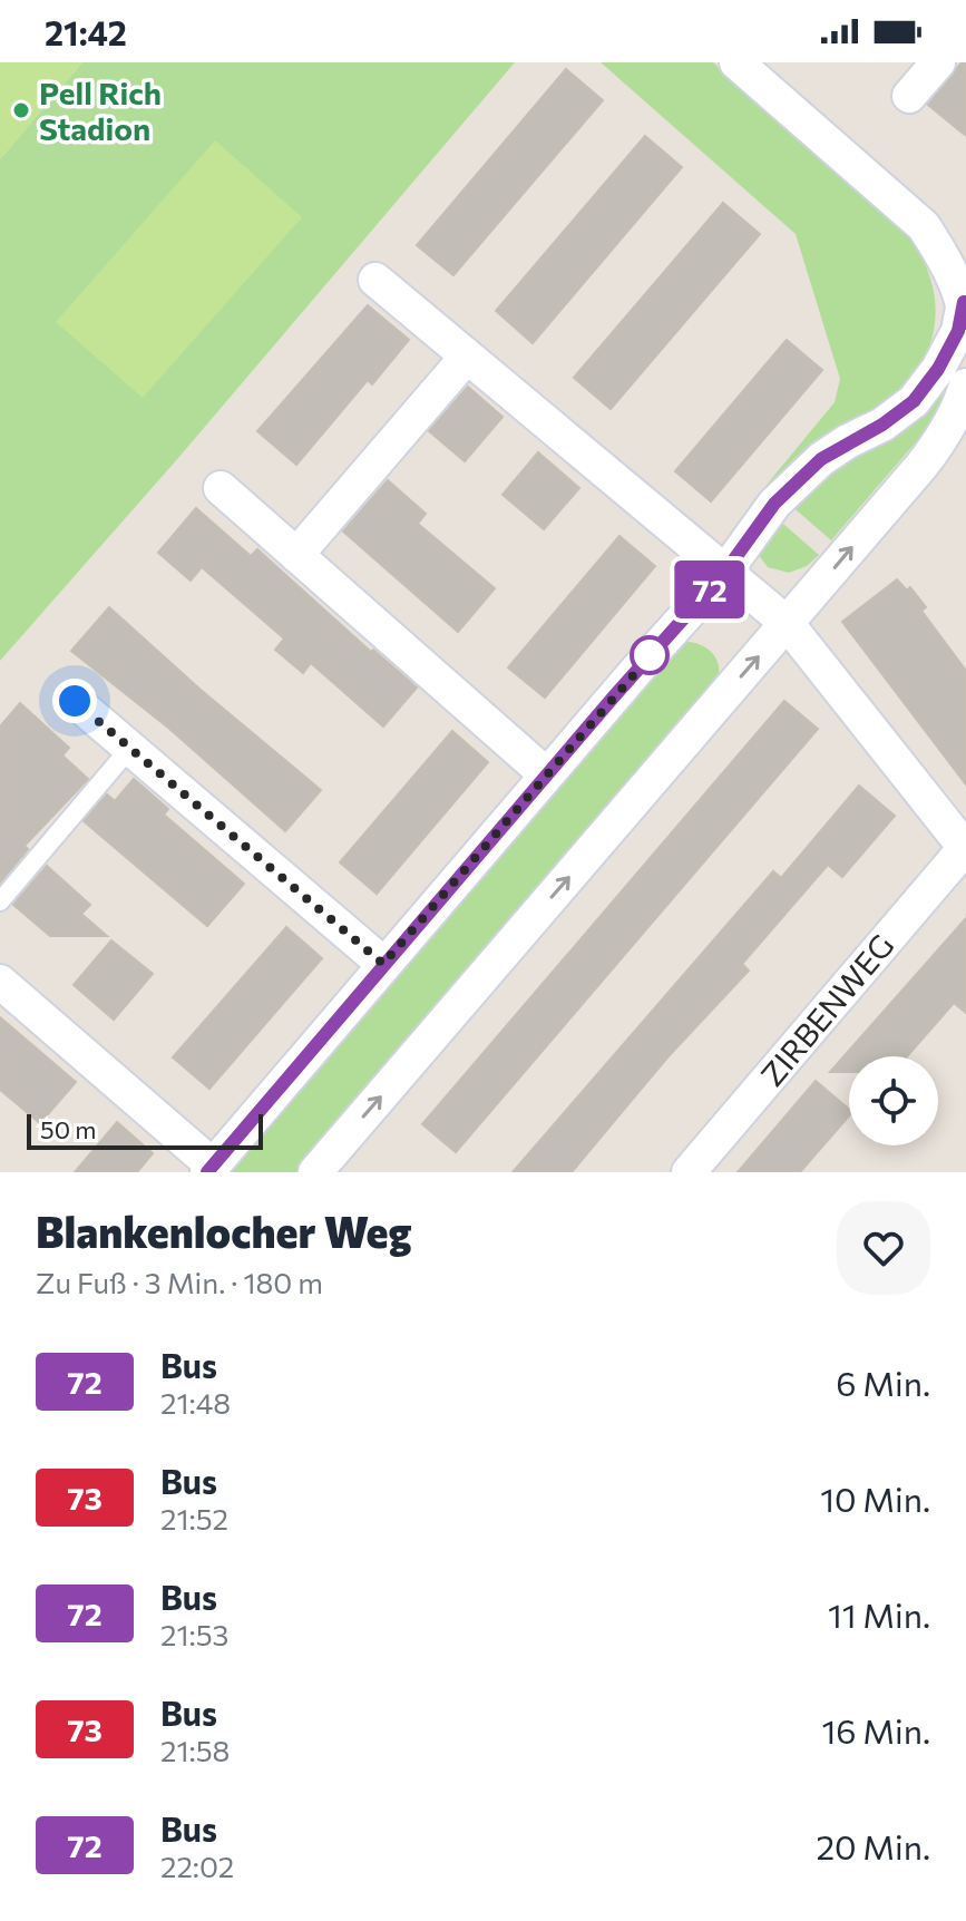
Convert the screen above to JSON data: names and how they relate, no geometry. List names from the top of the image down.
{
  "streets": {
    "street": ["ZIRBENWEG"]
  },
  "places": ["Pell Rich Stadion"],
  "lines": ["bus line 72"],
  "scale_bar": "50 m",
  "page": {
    "status": "21:42",
    "on_map": "72",
    "scale": "50 m",
    "heading": ["Blankenlocher Weg", "Zu Fuß · 3 Min. · 180 m"],
    "list": [
      {
        "mark": "72",
        "name": "Bus",
        "note": "21:48",
        "value": "6 Min."
      },
      {
        "mark": "73",
        "name": "Bus",
        "note": "21:52",
        "value": "10 Min."
      },
      {
        "mark": "72",
        "name": "Bus",
        "note": "21:53",
        "value": "11 Min."
      },
      {
        "mark": "73",
        "name": "Bus",
        "note": "21:58",
        "value": "16 Min."
      },
      {
        "mark": "72",
        "name": "Bus",
        "note": "22:02",
        "value": "20 Min."
      }
    ]
  }
}
